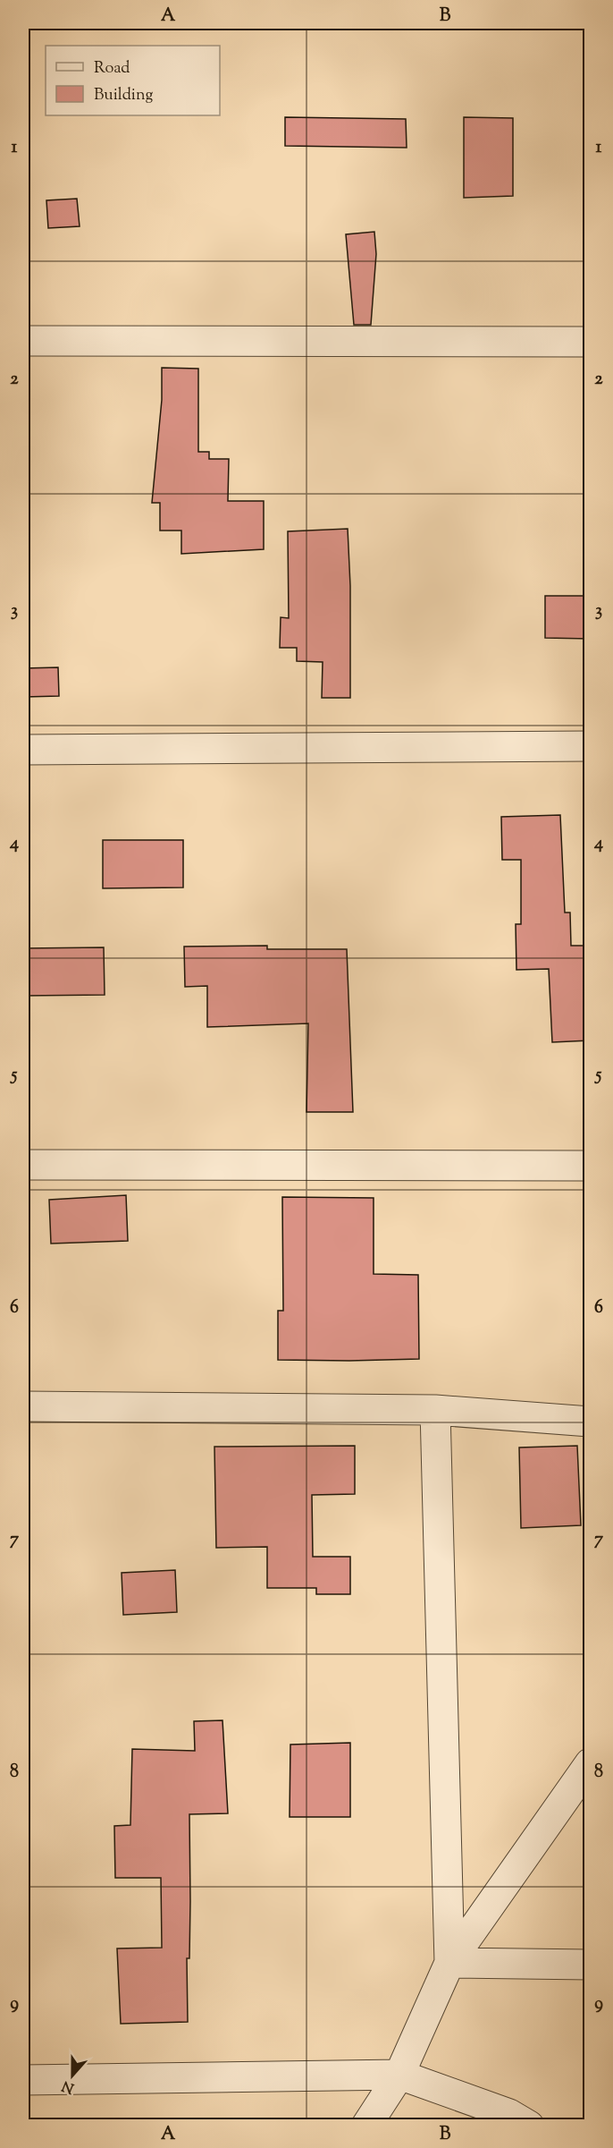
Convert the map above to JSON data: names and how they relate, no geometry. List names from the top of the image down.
{
  "legend": ["Road", "Building"],
  "north": "bottom",
  "grid": {
    "columns": ["A", "B"],
    "rows": [
      "1",
      "2",
      "3",
      "4",
      "5",
      "6",
      "7",
      "8",
      "9"
    ]
  }
}
